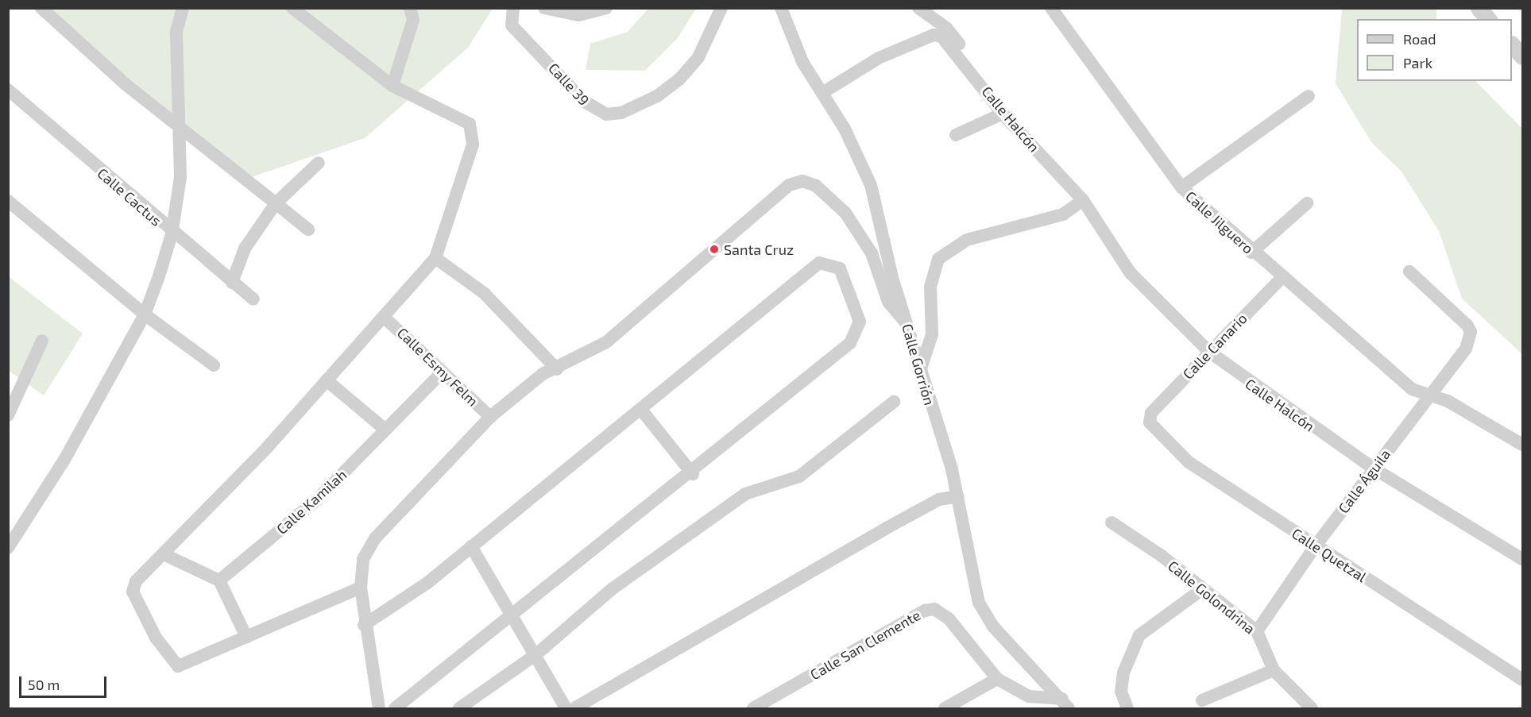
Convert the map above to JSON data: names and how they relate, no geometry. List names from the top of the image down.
{
  "streets": {
    "street": [
      "Calle 39",
      "Calle Halcón",
      "Calle Cactus",
      "Calle Jilguero",
      "Calle Canario",
      "Calle Gorrión",
      "Calle Esmy Felm",
      "Calle Águila",
      "Calle Kamilah",
      "Calle Quetzal",
      "Calle Golondrina",
      "Calle San Clemente"
    ]
  },
  "crossings": [
    ["Calle Halcón", "Calle Canario"],
    ["Calle Halcón", "Calle Gorrión"],
    ["Calle Halcón", "Calle Águila"],
    ["Calle Jilguero", "Calle Canario"],
    ["Calle Jilguero", "Calle Águila"],
    ["Calle Canario", "Calle Quetzal"],
    ["Calle Gorrión", "Calle San Clemente"],
    ["Calle Esmy Felm", "Calle Kamilah"],
    ["Calle Águila", "Calle Quetzal"],
    ["Calle Águila", "Calle Golondrina"]
  ],
  "places": ["Santa Cruz"],
  "legend": ["Road", "Park"],
  "scale_bar": "50 m"
}
